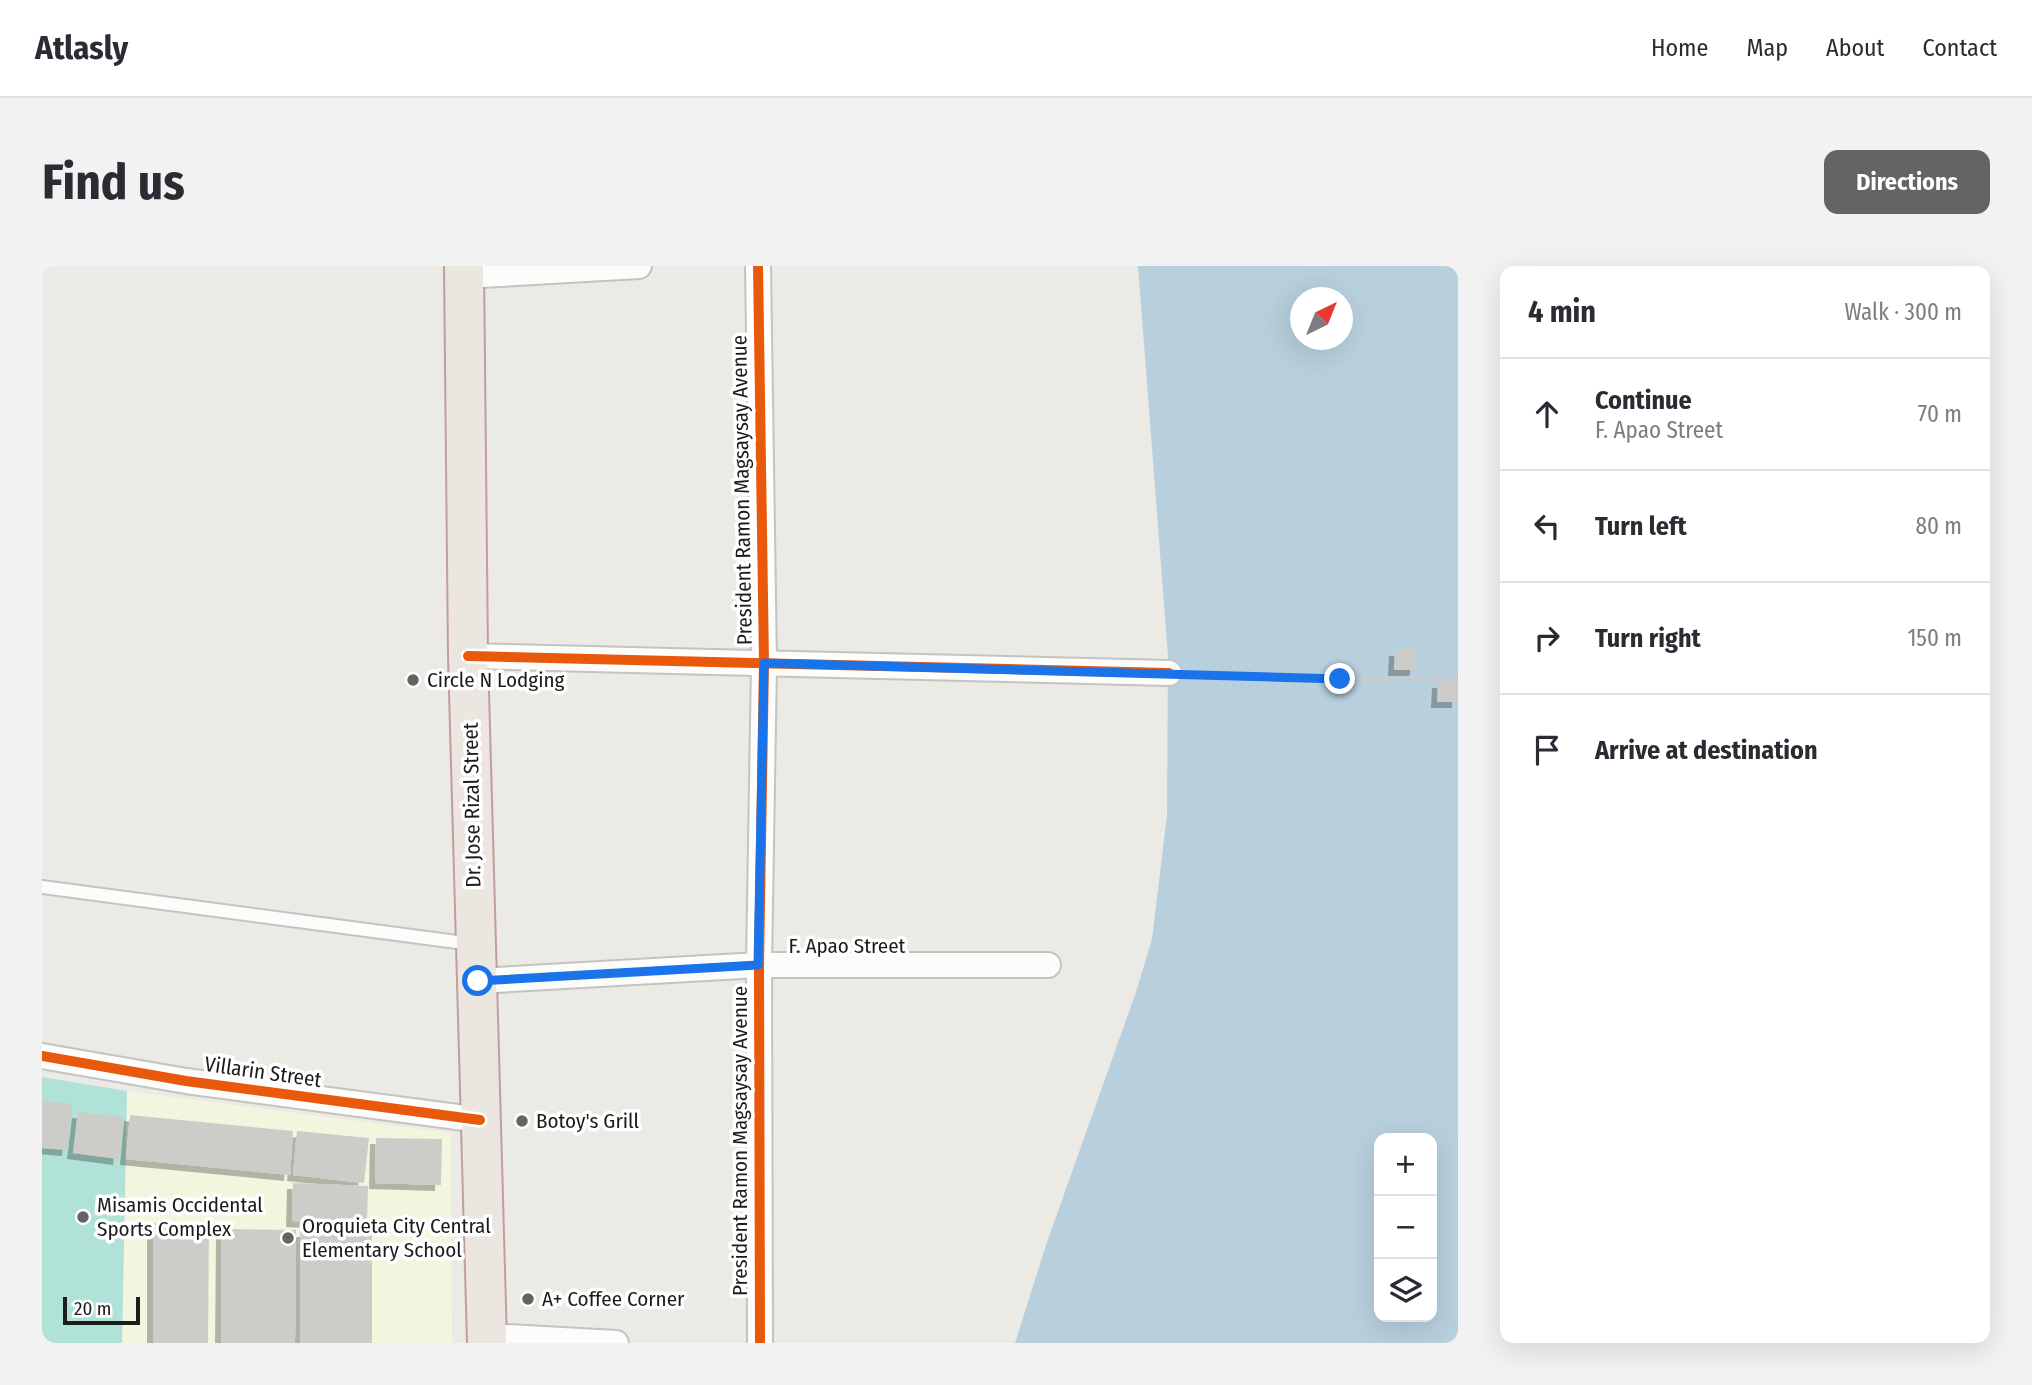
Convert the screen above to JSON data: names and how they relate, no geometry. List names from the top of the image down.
{
  "streets": {
    "highway": ["Dr. Jose Rizal Street"],
    "street": ["President Ramon Magsaysay Avenue", "F. Apao Street", "Villarin Street"]
  },
  "crossings": [
    ["President Ramon Magsaysay Avenue", "F. Apao Street"],
    ["Dr. Jose Rizal Street", "F. Apao Street"],
    ["Dr. Jose Rizal Street", "Villarin Street"]
  ],
  "places": [
    "Circle N Lodging",
    "Botoy's Grill",
    "Misamis Occidental Sports Complex",
    "Oroquieta City Central Elementary School",
    "A+ Coffee Corner"
  ],
  "scale_bar": "20 m",
  "north": "top right",
  "page": {
    "header": "Atlasly",
    "nav": [
      "Home",
      "Map",
      "About",
      "Contact"
    ],
    "buttons": "Directions",
    "title": "Find us",
    "heading": ["4 min", "Walk · 300 m"],
    "list": [
      ["Continue", "F. Apao Street", "70 m"],
      ["Turn left", "80 m"],
      ["Turn right", "150 m"],
      "Arrive at destination"
    ],
    "map_buttons": ["+", "−"],
    "scale": "20 m"
  }
}
